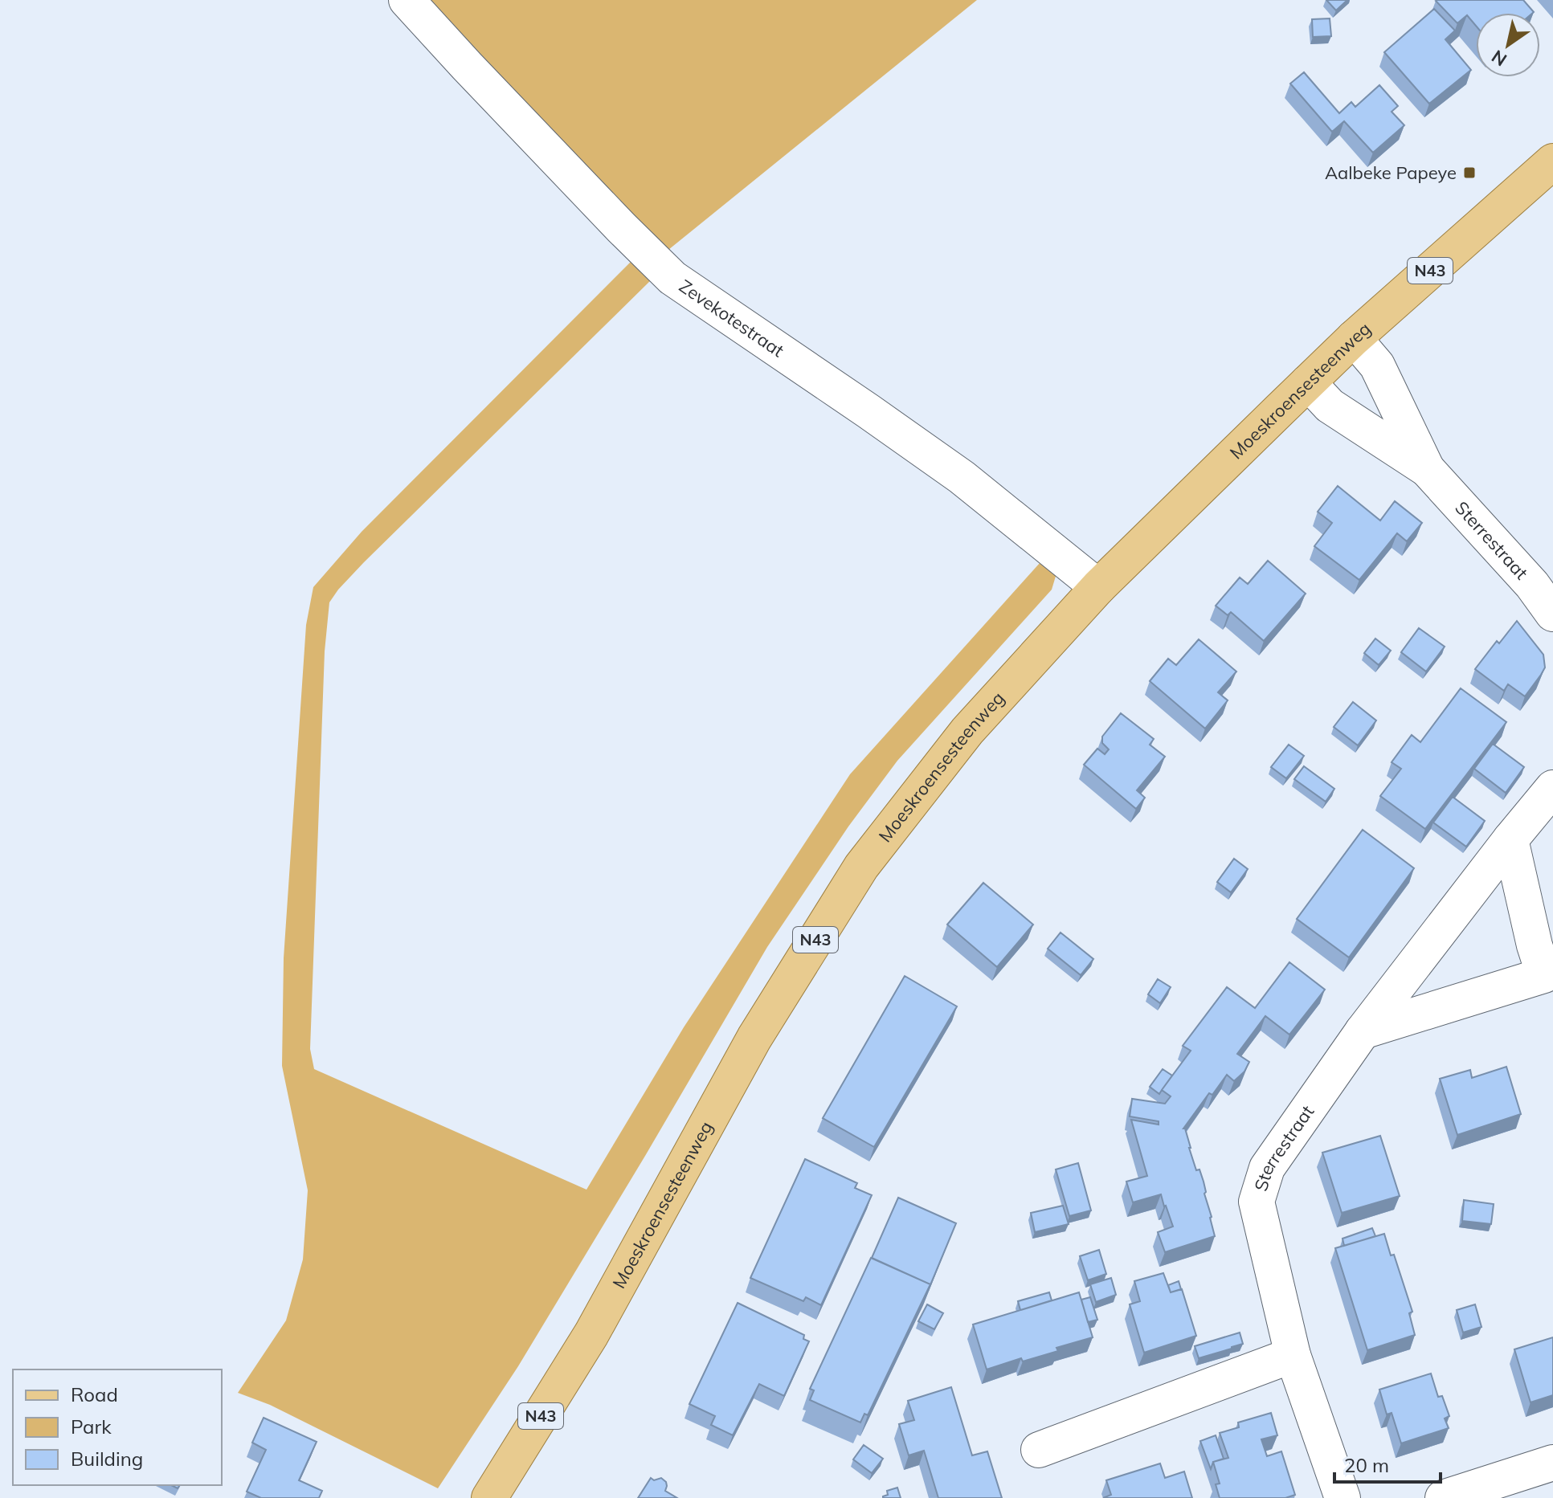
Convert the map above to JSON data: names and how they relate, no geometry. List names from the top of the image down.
{
  "streets": {
    "main road": ["N43", "Moeskroensesteenweg"],
    "street": ["Zevekotestraat", "Sterrestraat"]
  },
  "crossings": [
    ["Zevekotestraat", "Moeskroensesteenweg"],
    ["Moeskroensesteenweg", "Sterrestraat"]
  ],
  "places": {
    "transit": ["Aalbeke Papeye"]
  },
  "legend": ["Road", "Park", "Building"],
  "scale_bar": "20 m",
  "north": "bottom left"
}
